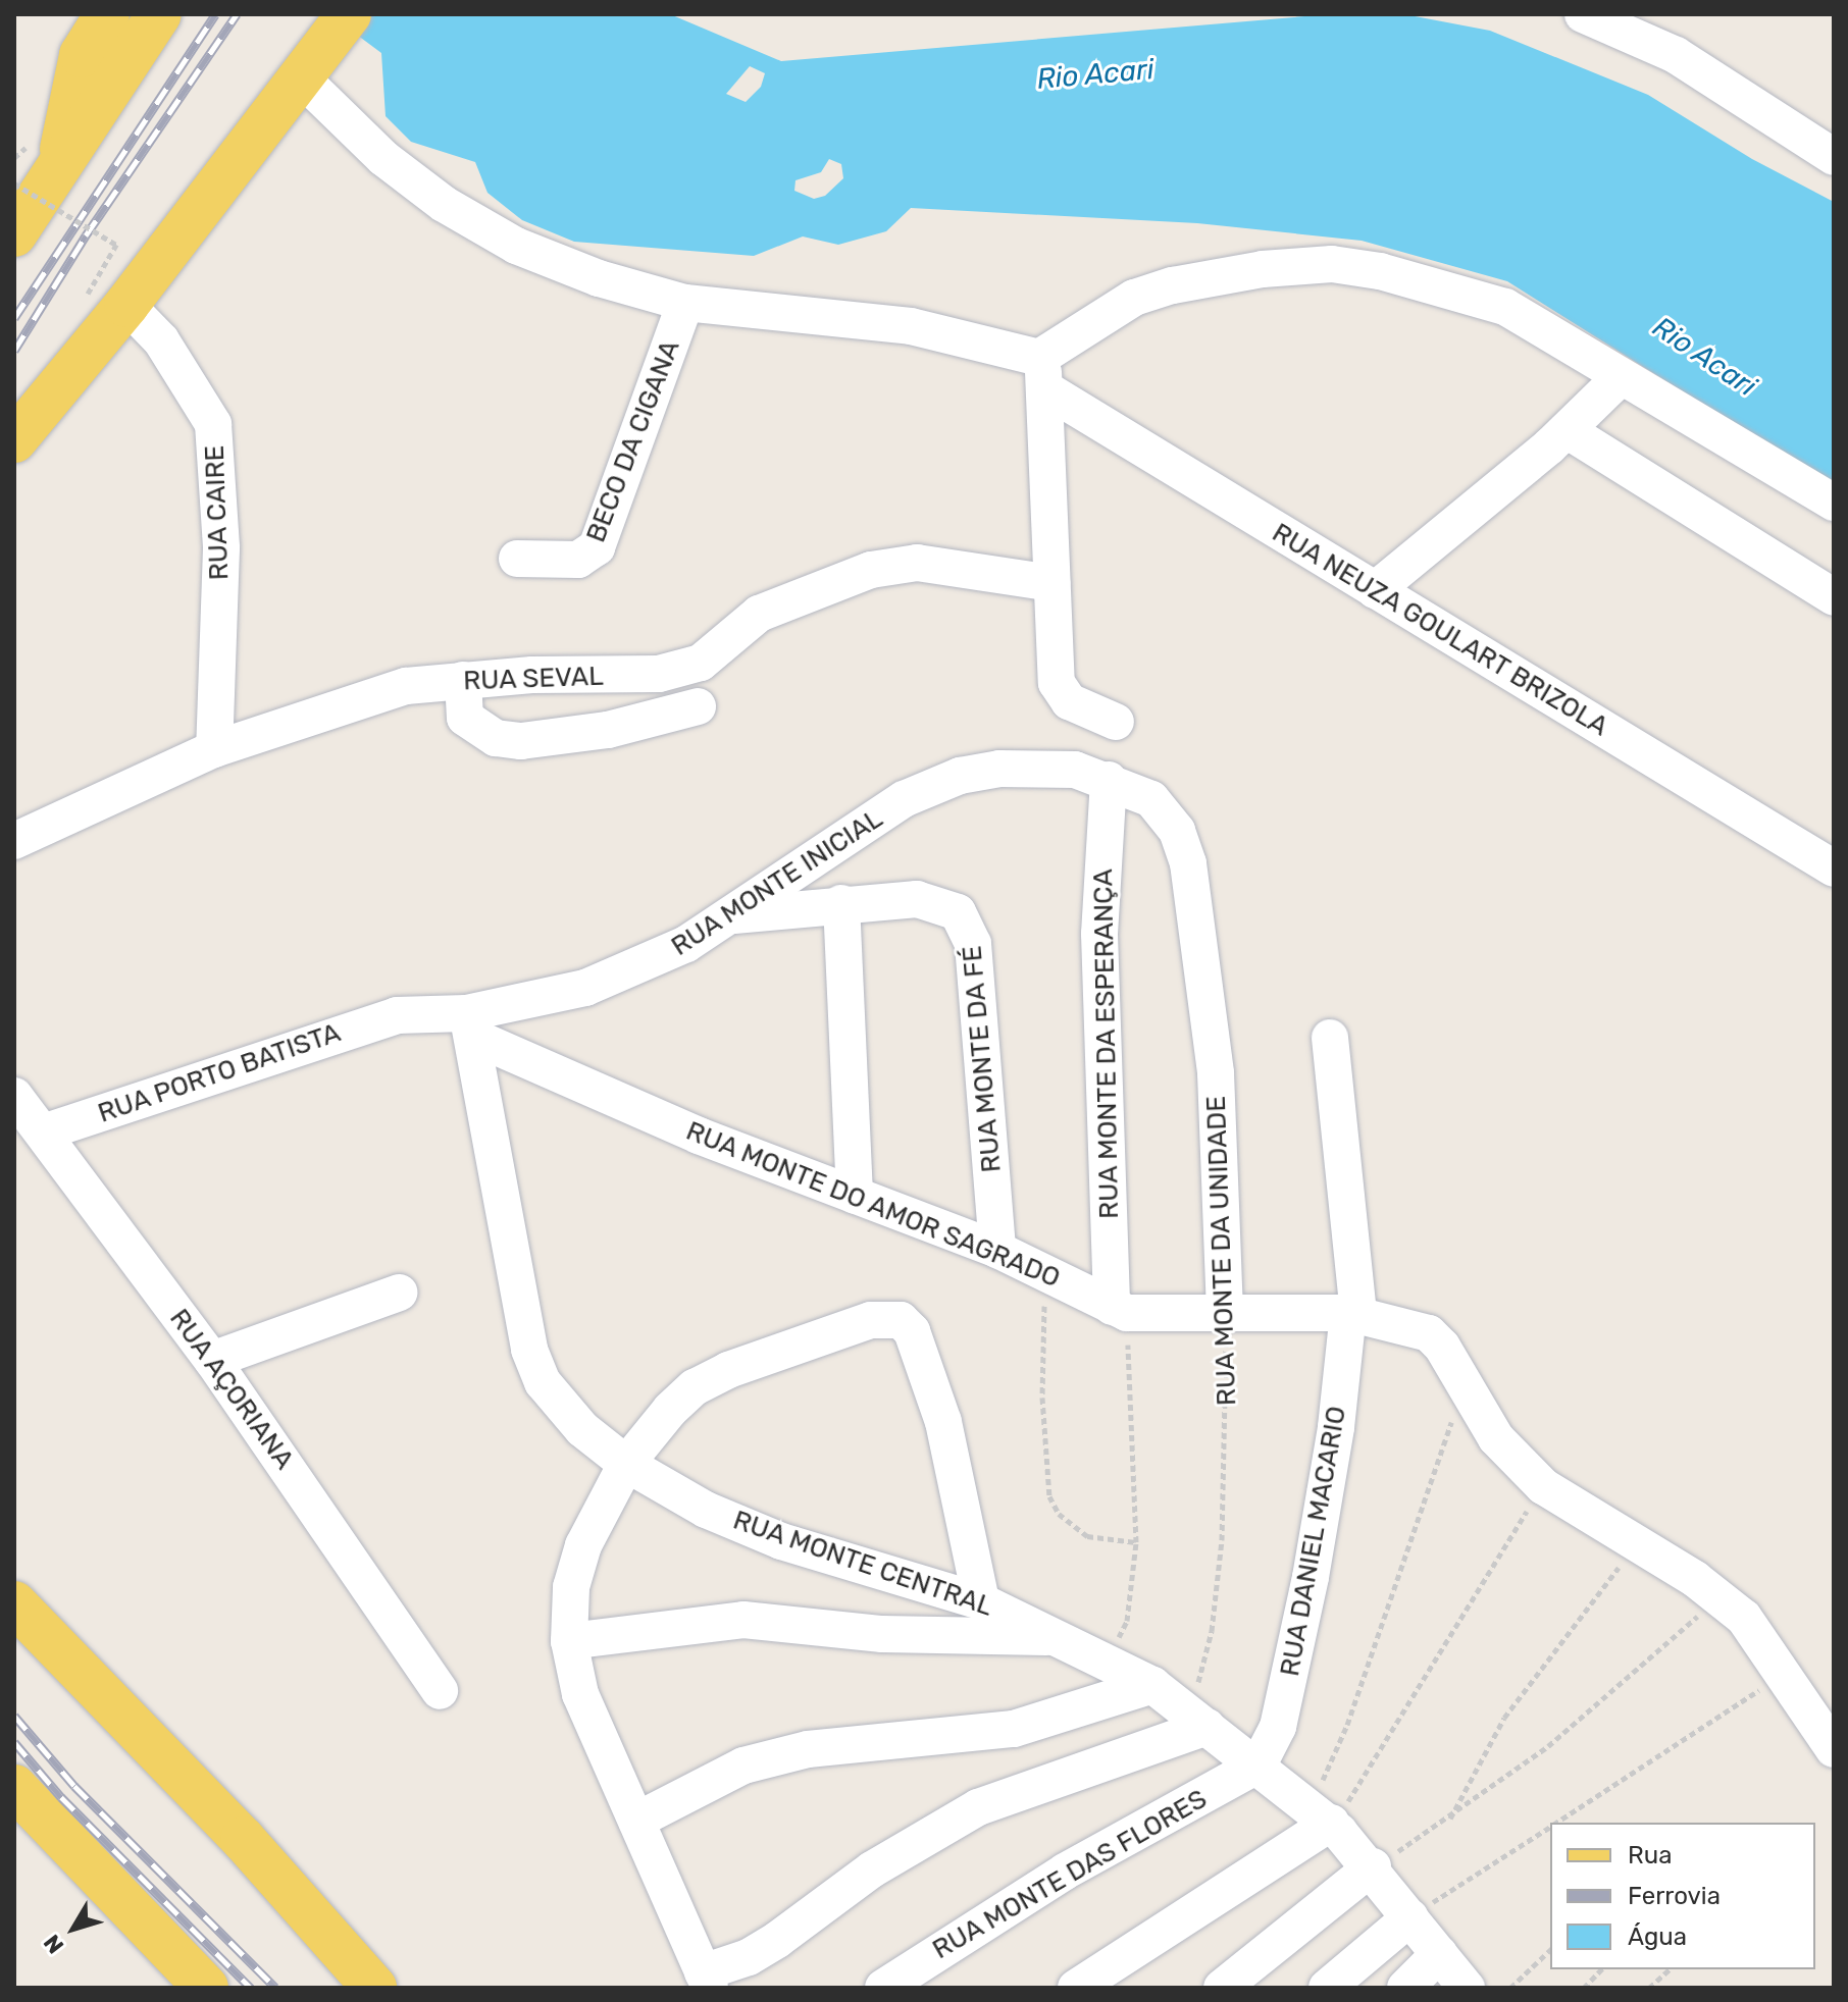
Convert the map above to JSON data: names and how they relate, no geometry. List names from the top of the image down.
{
  "streets": {
    "street": [
      "BECO DA CIGANA",
      "RUA CAIRE",
      "RUA NEUZA GOULART BRIZOLA",
      "RUA SEVAL",
      "RUA MONTE INICIAL",
      "RUA MONTE DA ESPERANÇA",
      "RUA MONTE DA FÉ",
      "RUA PORTO BATISTA",
      "RUA MONTE DO AMOR SAGRADO",
      "RUA MONTE DA UNIDADE",
      "RUA AÇORIANA",
      "RUA DANIEL MACARIO",
      "RUA MONTE CENTRAL",
      "RUA MONTE DAS FLORES"
    ]
  },
  "crossings": [
    ["BECO DA CIGANA", "RUA NEUZA GOULART BRIZOLA"],
    ["RUA CAIRE", "RUA SEVAL"],
    ["RUA MONTE INICIAL", "RUA MONTE DA ESPERANÇA"],
    ["RUA MONTE INICIAL", "RUA MONTE DA FÉ"],
    ["RUA MONTE INICIAL", "RUA PORTO BATISTA"],
    ["RUA MONTE INICIAL", "RUA MONTE DO AMOR SAGRADO"],
    ["RUA MONTE INICIAL", "RUA MONTE DA UNIDADE"],
    ["RUA MONTE INICIAL", "RUA MONTE CENTRAL"],
    ["RUA MONTE DA ESPERANÇA", "RUA MONTE DO AMOR SAGRADO"],
    ["RUA MONTE DA FÉ", "RUA MONTE DO AMOR SAGRADO"],
    ["RUA PORTO BATISTA", "RUA AÇORIANA"],
    ["RUA MONTE DO AMOR SAGRADO", "RUA MONTE DA UNIDADE"],
    ["RUA MONTE DO AMOR SAGRADO", "RUA DANIEL MACARIO"],
    ["RUA MONTE DO AMOR SAGRADO", "RUA MONTE CENTRAL"],
    ["RUA MONTE DA UNIDADE", "RUA MONTE CENTRAL"],
    ["RUA DANIEL MACARIO", "RUA MONTE CENTRAL"],
    ["RUA DANIEL MACARIO", "RUA MONTE DAS FLORES"],
    ["RUA MONTE CENTRAL", "RUA MONTE DAS FLORES"]
  ],
  "water": ["Rio Acari"],
  "legend": ["Rua", "Ferrovia", "Água"],
  "north": "bottom left"
}
